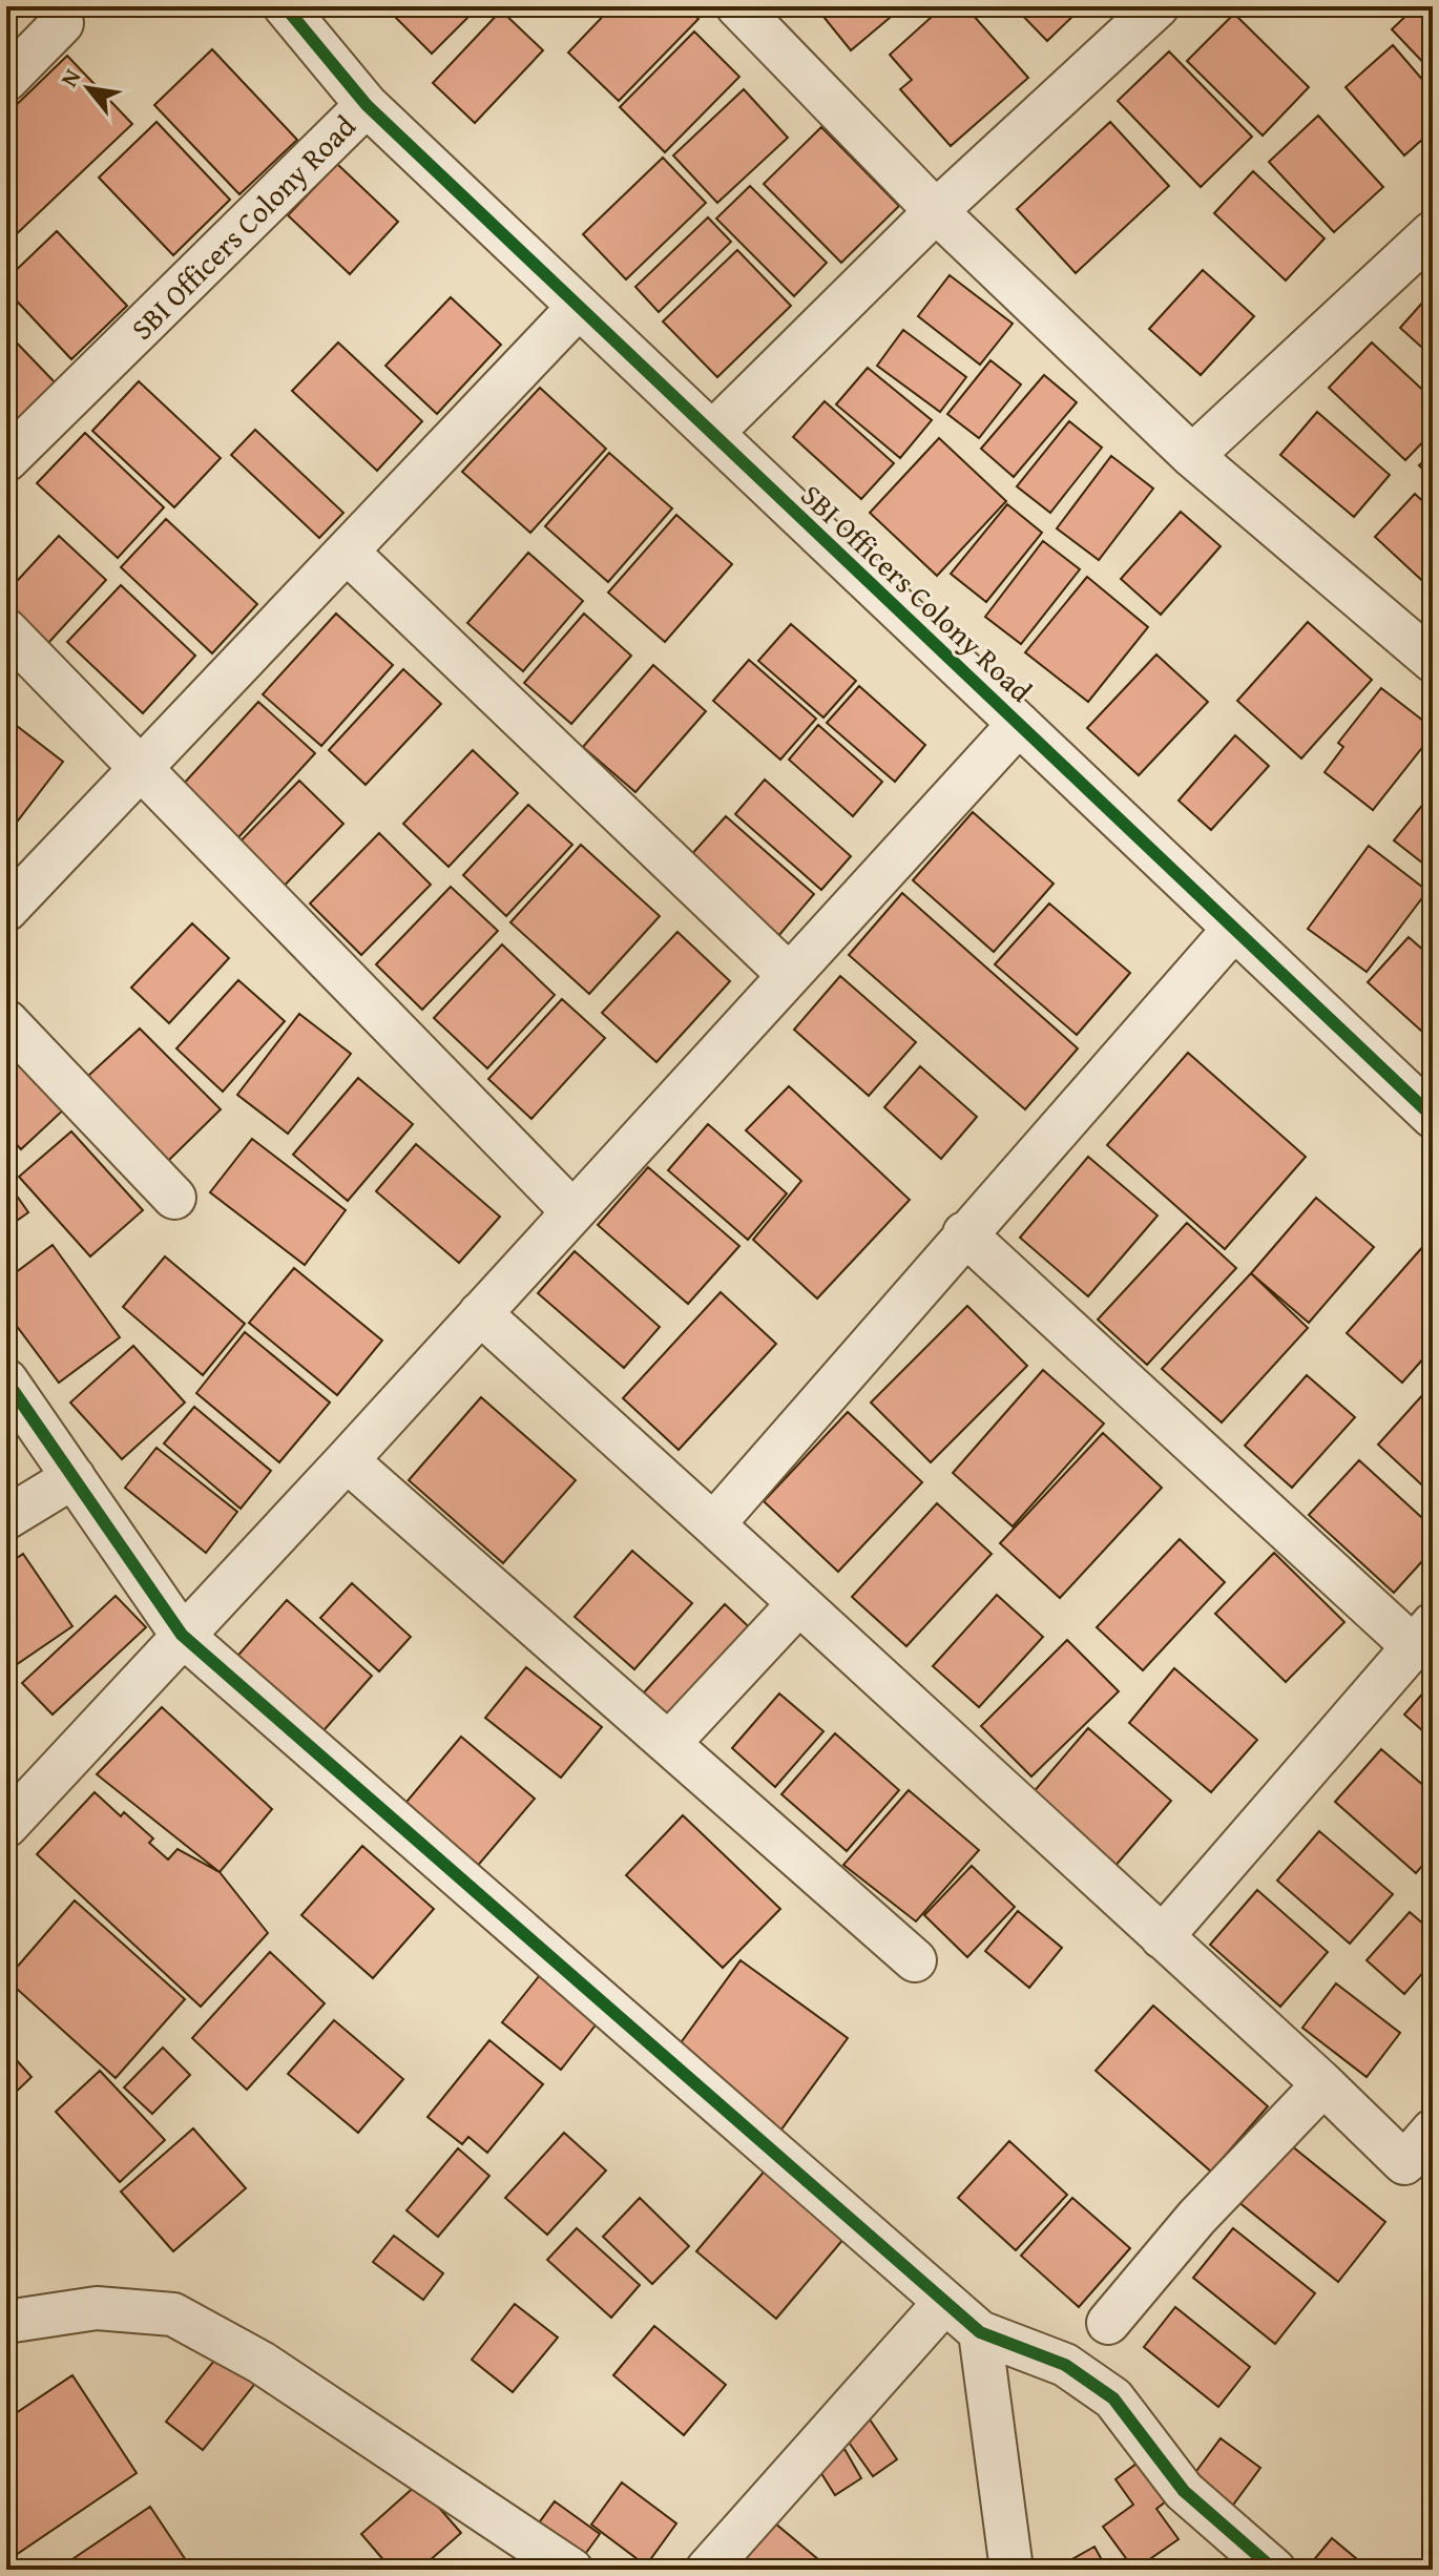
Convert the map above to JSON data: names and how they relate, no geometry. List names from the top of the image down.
{
  "streets": {
    "street": ["SBI Officers Colony Road"]
  },
  "north": "top left"
}
